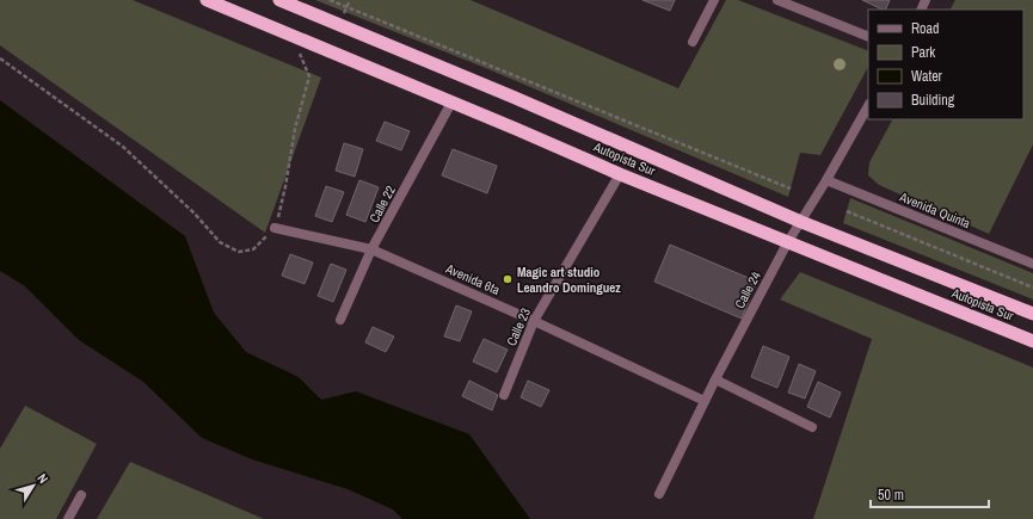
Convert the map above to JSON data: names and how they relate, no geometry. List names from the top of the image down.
{
  "streets": {
    "highway": ["Autopista Sur"],
    "street": [
      "Calle 22",
      "Avenida Quinta",
      "Avenida 6ta",
      "Calle 24",
      "Calle 23"
    ]
  },
  "crossings": [
    ["Autopista Sur", "Calle 22"],
    ["Autopista Sur", "Calle 24"],
    ["Autopista Sur", "Calle 23"],
    ["Calle 22", "Avenida 6ta"],
    ["Avenida Quinta", "Calle 24"],
    ["Avenida 6ta", "Calle 24"],
    ["Avenida 6ta", "Calle 23"]
  ],
  "places": ["Magic art studio Leandro Dominguez"],
  "legend": [
    "Road",
    "Park",
    "Water",
    "Building"
  ],
  "scale_bar": "50 m",
  "north": "top right"
}
